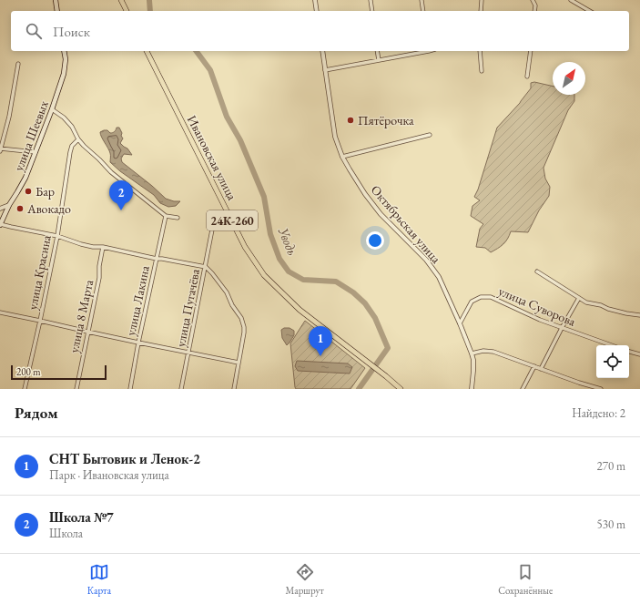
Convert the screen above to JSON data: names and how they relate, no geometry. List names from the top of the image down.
{
  "streets": {
    "main road": ["улица Шеевых", "Ивановская улица", "24К-260"],
    "street": [
      "Октябрьская улица",
      "улица Красина",
      "улица Лакина",
      "улица Суворова",
      "улица Пугачёва",
      "улица 8 Марта"
    ]
  },
  "crossings": [
    ["Октябрьская улица", "улица Суворова"]
  ],
  "water": ["Уводь"],
  "places": ["Пятёрочка", "Бар", "Авокадо"],
  "scale_bar": "200 m",
  "north": "top right",
  "page": {
    "search": "Поиск",
    "pins": ["2", "1"],
    "scale": "200 m",
    "heading": ["Рядом", "Найдено: 2"],
    "list": [
      {
        "mark": "1",
        "name": "СНТ Бытовик и Ленок-2",
        "note": "Парк · Ивановская улица",
        "value": "270 m"
      },
      {
        "mark": "2",
        "name": "Школа №7",
        "note": "Школа",
        "value": "530 m"
      }
    ],
    "nav": ["Карта", "Маршрут", "Сохранённые"]
  }
}
